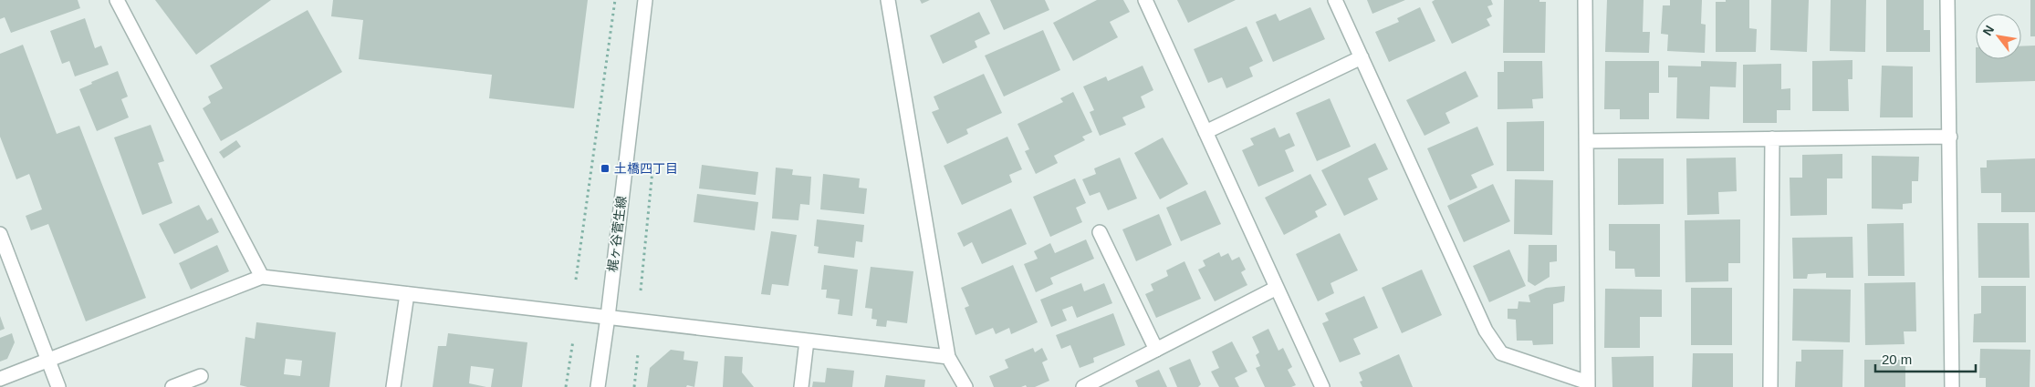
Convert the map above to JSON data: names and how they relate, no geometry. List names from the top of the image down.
{
  "streets": {
    "street": ["梶ヶ谷菅生線"]
  },
  "places": {
    "transit": ["土橋四丁目"]
  },
  "scale_bar": "20 m",
  "north": "top left"
}
